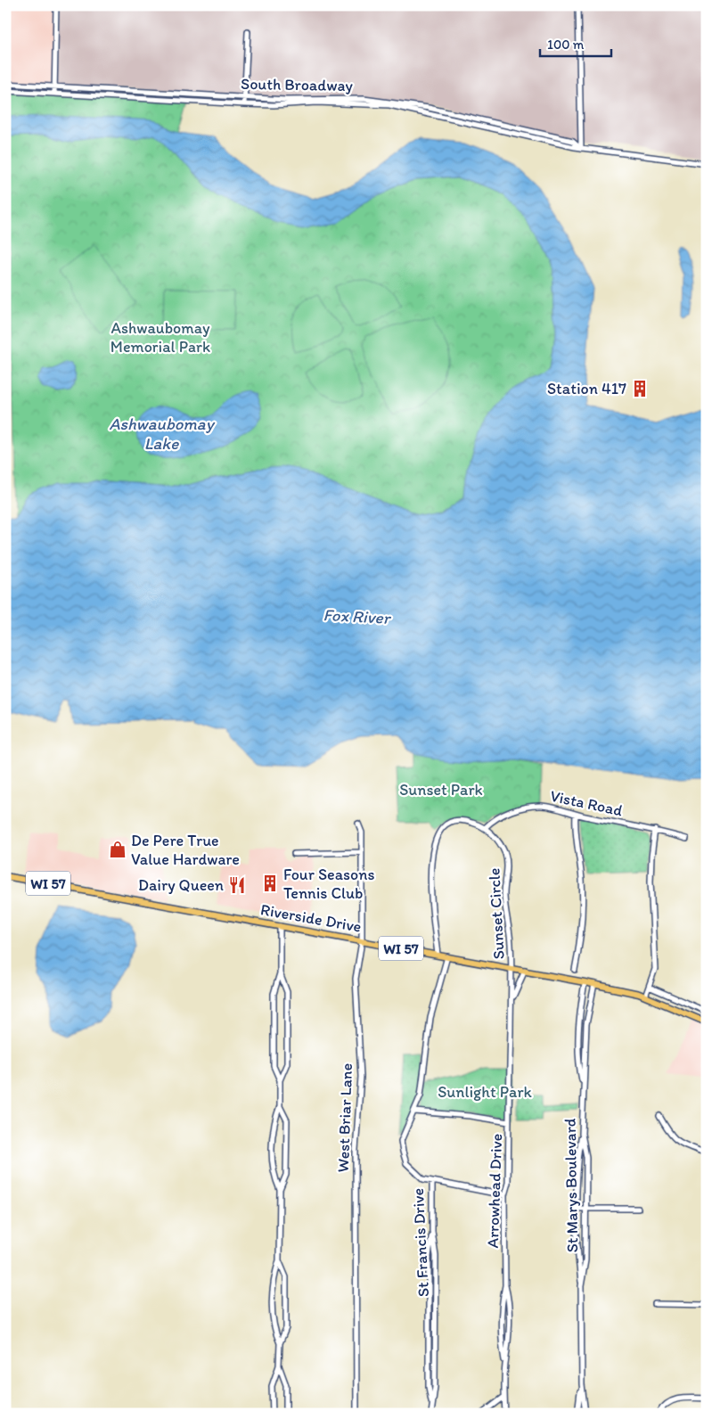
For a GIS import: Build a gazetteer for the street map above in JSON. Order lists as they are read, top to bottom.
{
  "streets": {
    "main road": ["WI 57", "Riverside Drive"],
    "street": [
      "South Broadway",
      "Vista Road",
      "Sunset Circle",
      "West Briar Lane",
      "St Marys Boulevard",
      "Arrowhead Drive",
      "St Francis Drive"
    ]
  },
  "crossings": [
    ["Vista Road", "Sunset Circle"],
    ["Sunset Circle", "Riverside Drive"],
    ["Sunset Circle", "Arrowhead Drive"],
    ["Riverside Drive", "West Briar Lane"],
    ["Riverside Drive", "St Marys Boulevard"],
    ["Riverside Drive", "Arrowhead Drive"],
    ["Riverside Drive", "St Francis Drive"]
  ],
  "water": ["Ashwaubomay Lake", "Fox River"],
  "parks": ["Ashwaubomay Memorial Park", "Sunset Park", "Sunlight Park"],
  "places": {
    "building": ["Station 417", "Four Seasons Tennis Club"],
    "shop": ["De Pere True Value Hardware"],
    "restaurant": ["Dairy Queen"]
  },
  "scale_bar": "100 m"
}
